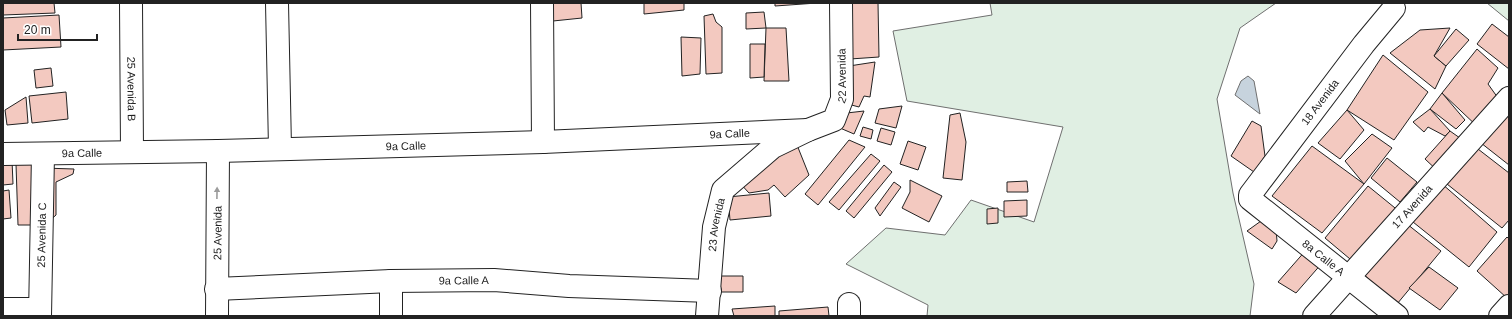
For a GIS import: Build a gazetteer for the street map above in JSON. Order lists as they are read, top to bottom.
{
  "streets": {
    "street": [
      "22 Avenida",
      "25 Avenida B",
      "18 Avenida",
      "9a Calle",
      "17 Avenida",
      "23 Avenida",
      "25 Avenida",
      "25 Avenida C",
      "8a Calle A",
      "9a Calle A"
    ]
  },
  "crossings": [
    ["22 Avenida", "9a Calle"],
    ["22 Avenida", "23 Avenida"],
    ["25 Avenida B", "9a Calle"],
    ["18 Avenida", "8a Calle A"],
    ["9a Calle", "23 Avenida"],
    ["9a Calle", "25 Avenida"],
    ["9a Calle", "25 Avenida C"],
    ["17 Avenida", "8a Calle A"],
    ["23 Avenida", "9a Calle A"],
    ["25 Avenida", "9a Calle A"]
  ],
  "one_way": ["25 Avenida"],
  "scale_bar": "20 m"
}
